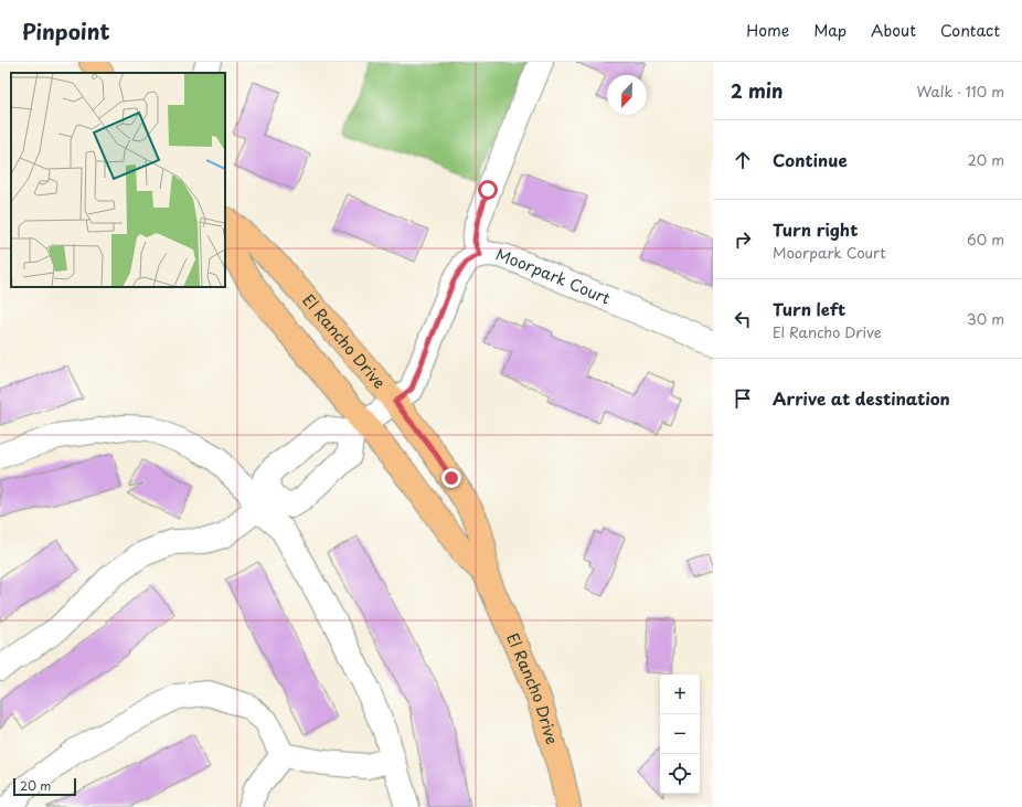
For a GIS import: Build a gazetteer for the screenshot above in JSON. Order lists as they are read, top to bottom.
{
  "streets": {
    "main road": ["El Rancho Drive"],
    "street": ["Moorpark Court"]
  },
  "crossings": [
    ["Moorpark Court", "El Rancho Drive"]
  ],
  "scale_bar": "20 m",
  "north": "bottom left",
  "page": {
    "header": "Pinpoint",
    "nav": [
      "Home",
      "Map",
      "About",
      "Contact"
    ],
    "heading": ["2 min", "Walk · 110 m"],
    "list": [
      ["Continue", "20 m"],
      ["Turn right", "Moorpark Court", "60 m"],
      ["Turn left", "El Rancho Drive", "30 m"],
      "Arrive at destination"
    ],
    "map_buttons": ["+", "−"],
    "scale": "20 m"
  }
}
